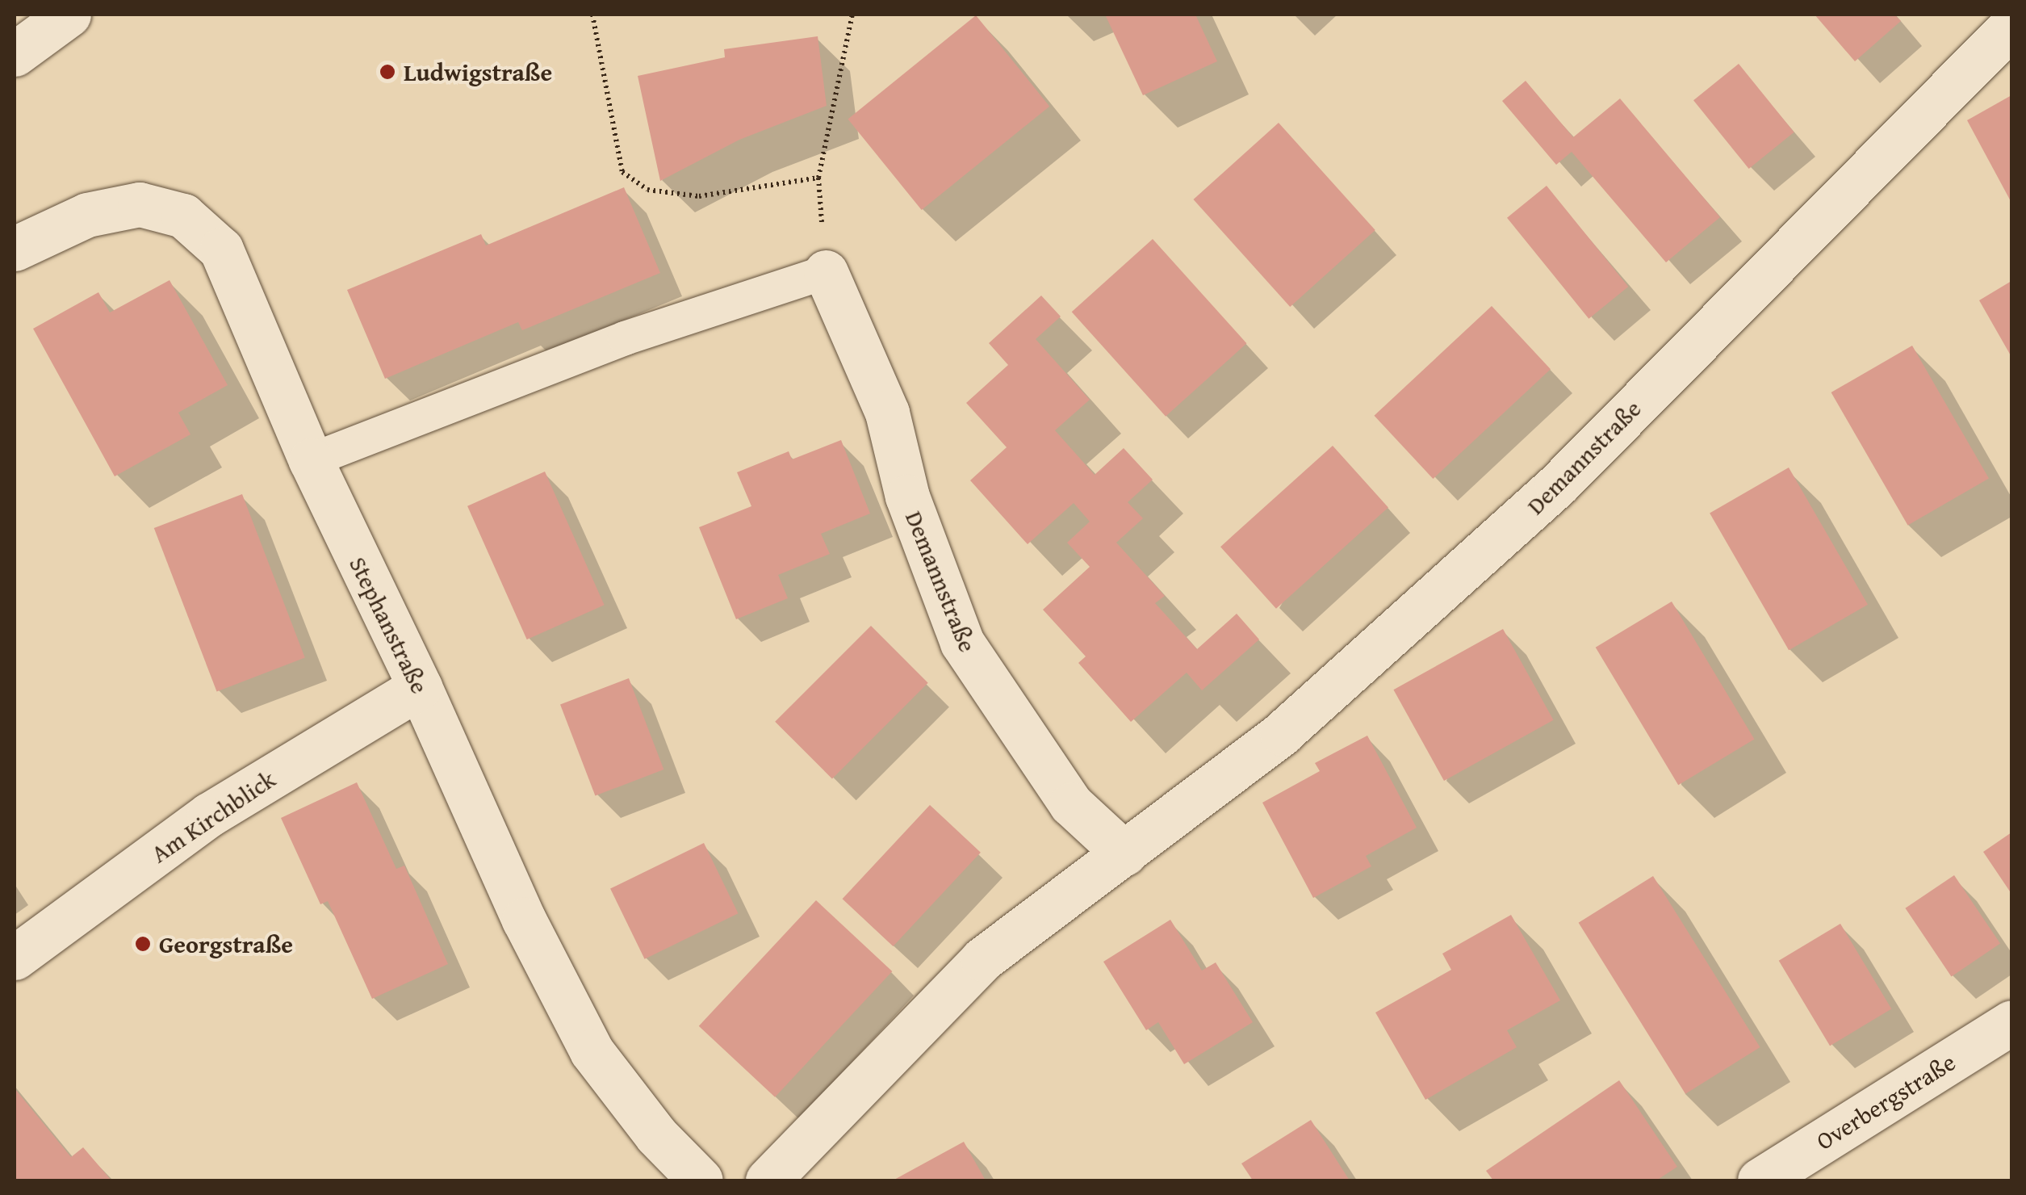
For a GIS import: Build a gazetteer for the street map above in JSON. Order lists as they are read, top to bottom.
{
  "streets": {
    "street": [
      "Demannstraße",
      "Stephanstraße",
      "Am Kirchblick",
      "Overbergstraße"
    ]
  },
  "crossings": [
    ["Stephanstraße", "Am Kirchblick"]
  ],
  "places": ["Ludwigstraße", "Georgstraße"]
}
